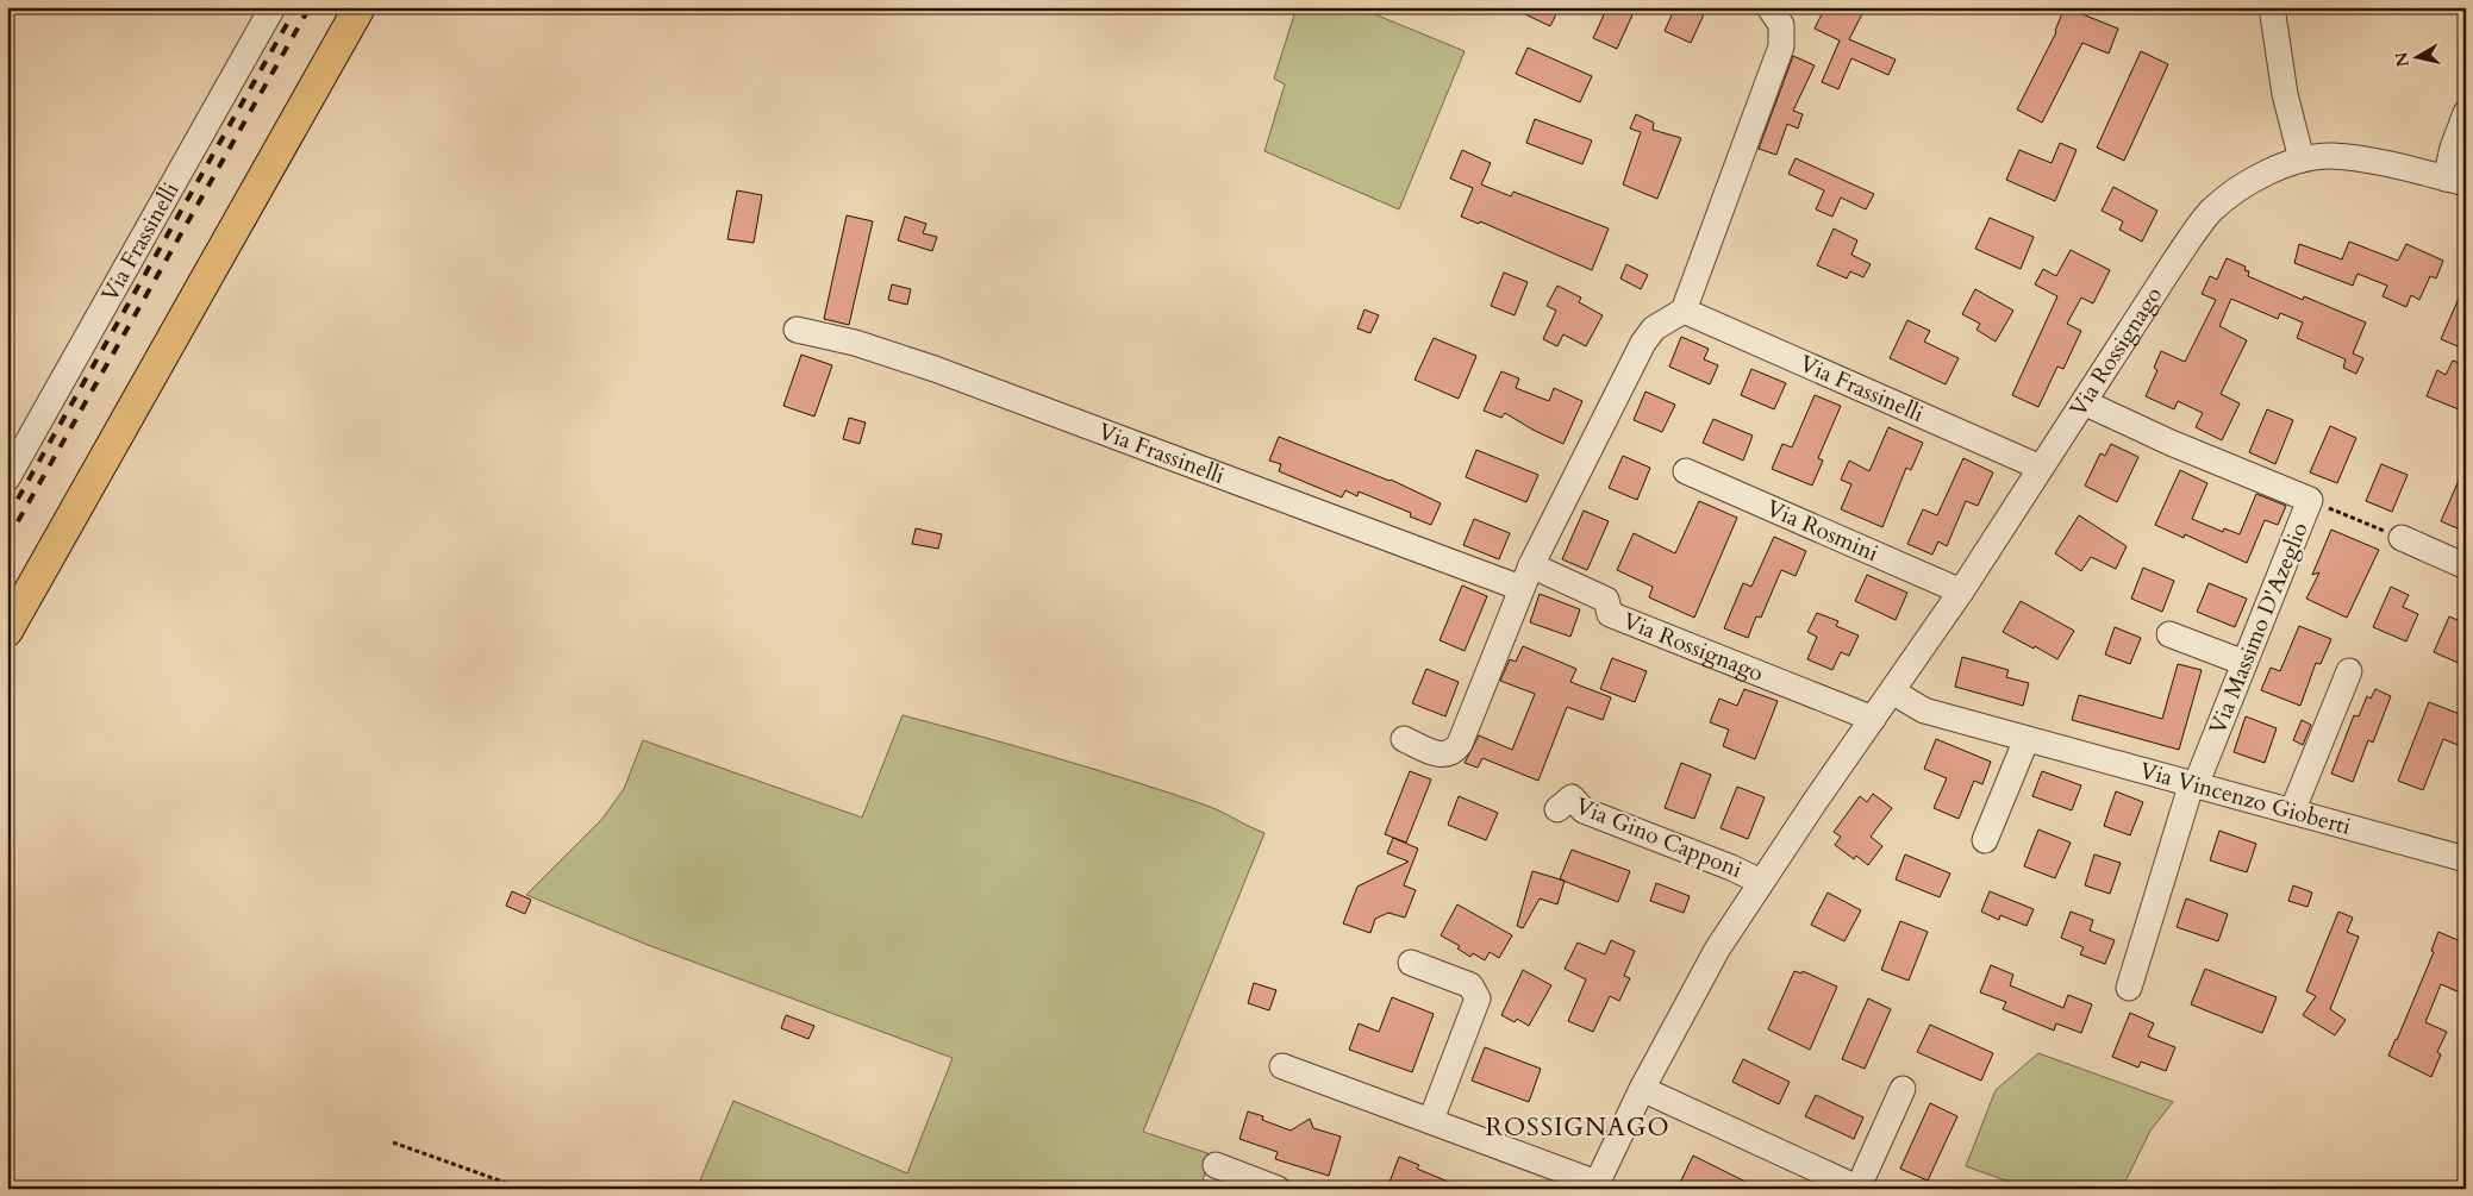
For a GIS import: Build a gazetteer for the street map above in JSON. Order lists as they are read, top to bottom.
{
  "streets": {
    "street": [
      "Via Frassinelli",
      "Via Rossignago",
      "Via Rosmini",
      "Via Massimo D'Azeglio",
      "Via Vincenzo Gioberti",
      "Via Gino Capponi"
    ]
  },
  "crossings": [
    ["Via Frassinelli", "Via Rossignago"],
    ["Via Rossignago", "Via Rosmini"],
    ["Via Rossignago", "Via Massimo D'Azeglio"],
    ["Via Rossignago", "Via Vincenzo Gioberti"],
    ["Via Rossignago", "Via Gino Capponi"],
    ["Via Massimo D'Azeglio", "Via Vincenzo Gioberti"]
  ],
  "districts": ["ROSSIGNAGO"],
  "north": "left"
}
